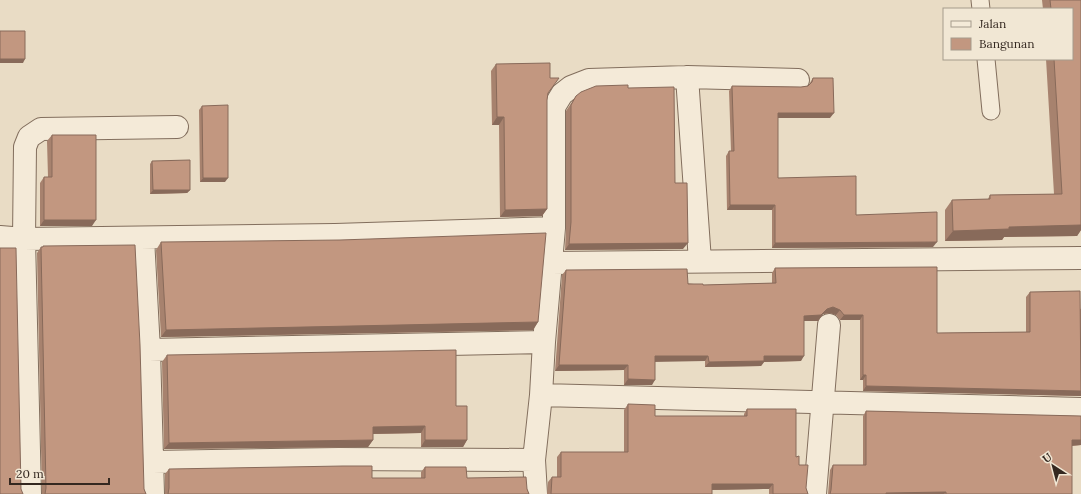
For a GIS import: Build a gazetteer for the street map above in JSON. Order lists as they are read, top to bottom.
{
  "legend": ["Jalan", "Bangunan"],
  "scale_bar": "20 m",
  "north": "top left"
}
